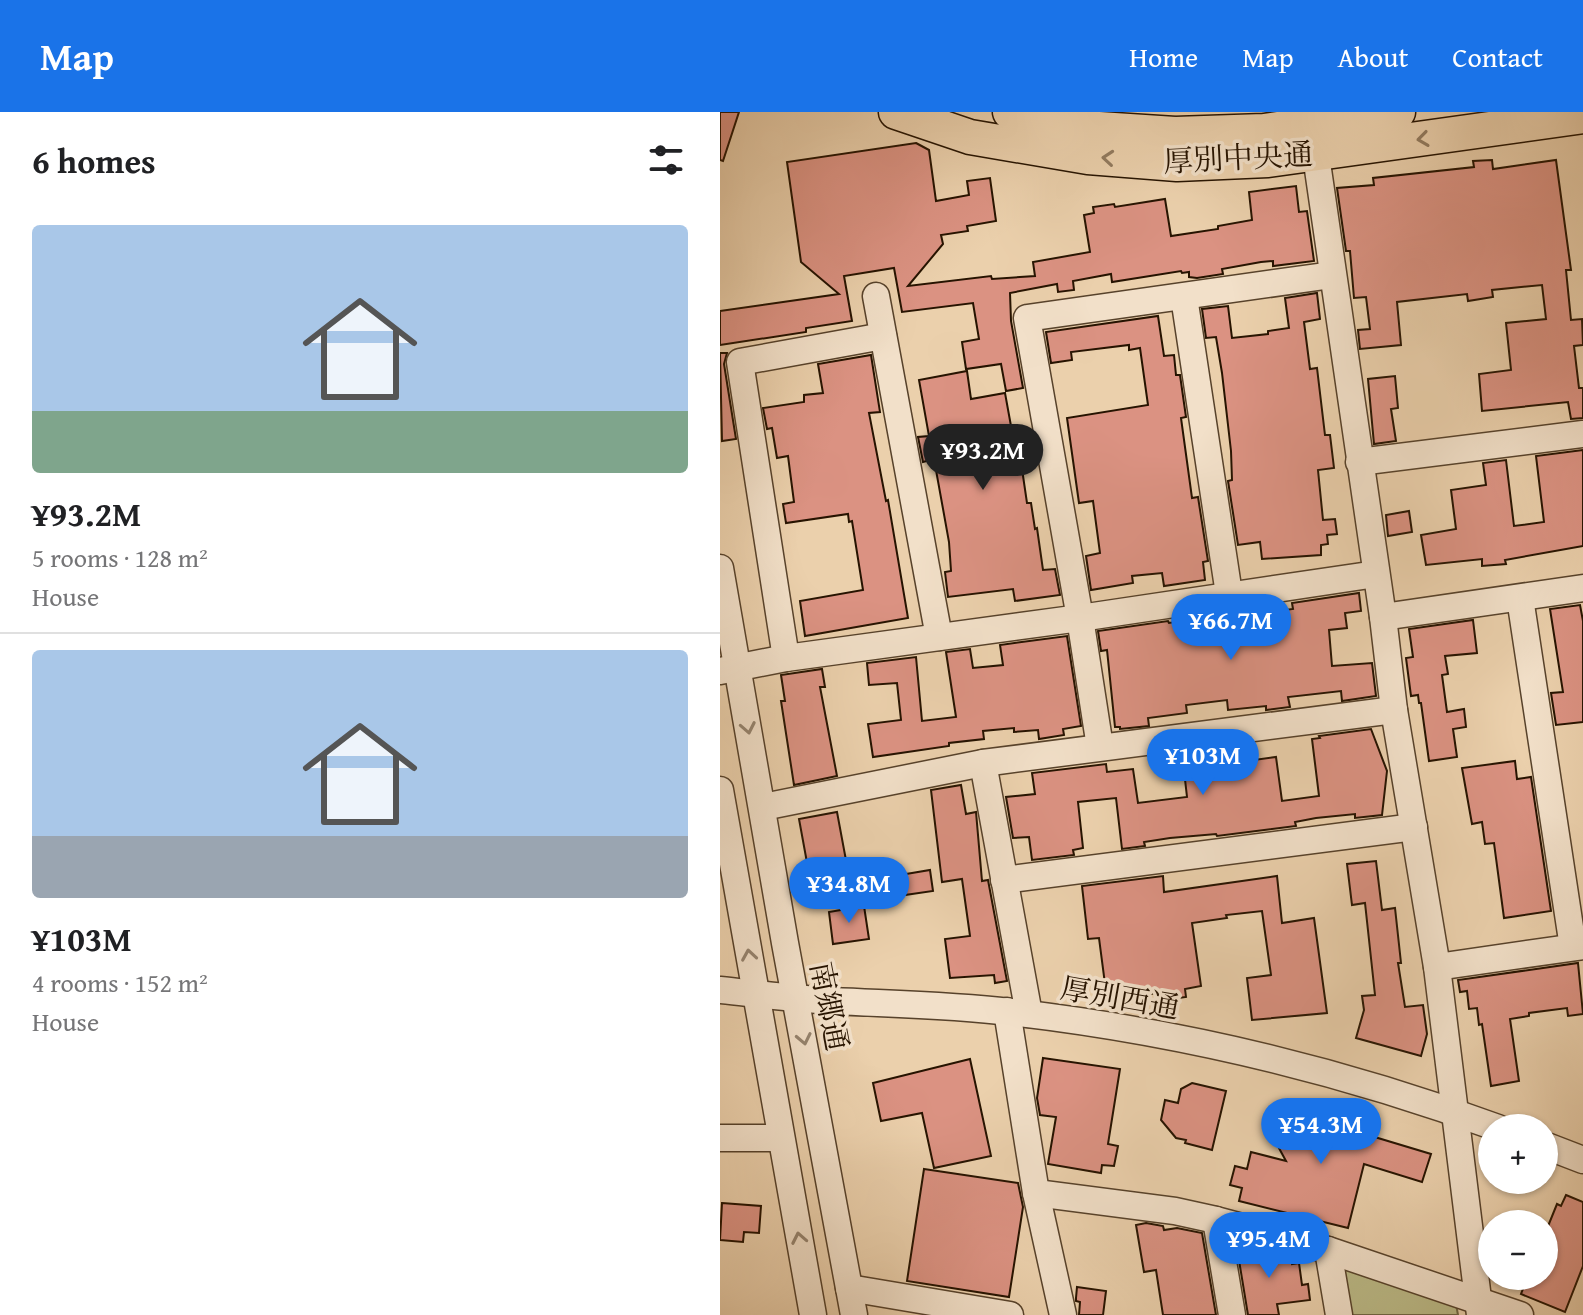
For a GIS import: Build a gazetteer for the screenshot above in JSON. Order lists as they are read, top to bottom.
{
  "streets": {
    "main road": ["厚別中央通"],
    "street": ["厚別西通", "南郷通"]
  },
  "crossings": [
    ["厚別西通", "南郷通"]
  ],
  "page": {
    "header": "Map",
    "nav": [
      "Home",
      "Map",
      "About",
      "Contact"
    ],
    "heading": "6 homes",
    "list": [
      {
        "name": "¥93.2M",
        "note": "5 rooms · 128 m² · House"
      },
      {
        "name": "¥103M",
        "note": "4 rooms · 152 m² · House"
      }
    ],
    "price": [
      "¥93.2M",
      "¥66.7M",
      "¥103M",
      "¥34.8M",
      "¥54.3M",
      "¥95.4M"
    ],
    "map_buttons": ["+", "−"]
  }
}
